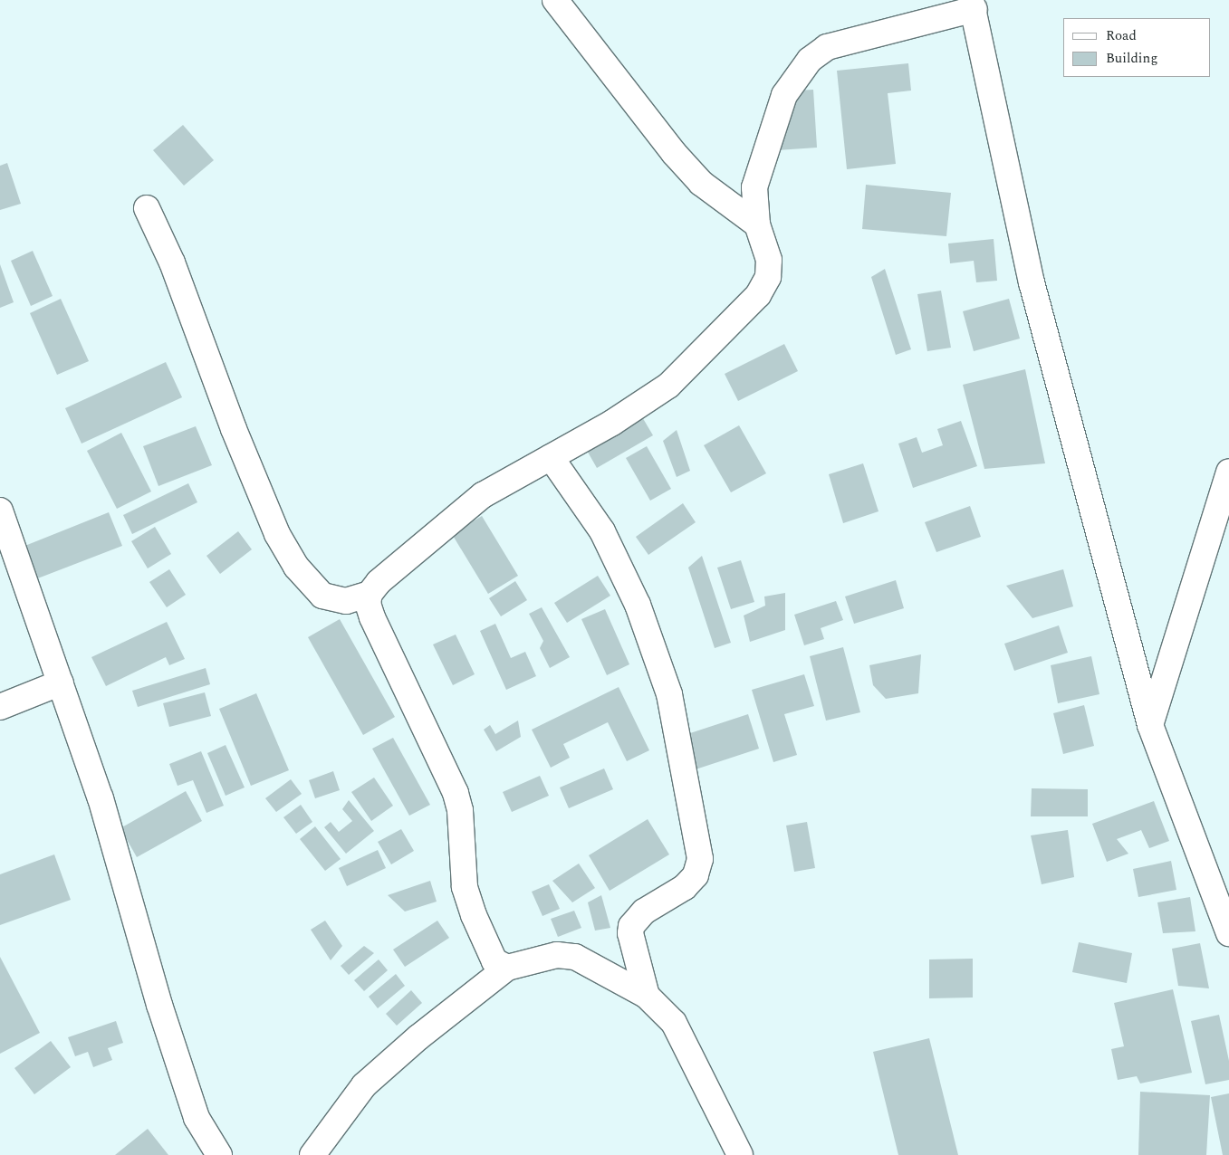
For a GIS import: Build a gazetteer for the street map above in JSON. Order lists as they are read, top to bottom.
{
  "legend": ["Road", "Building"]
}
